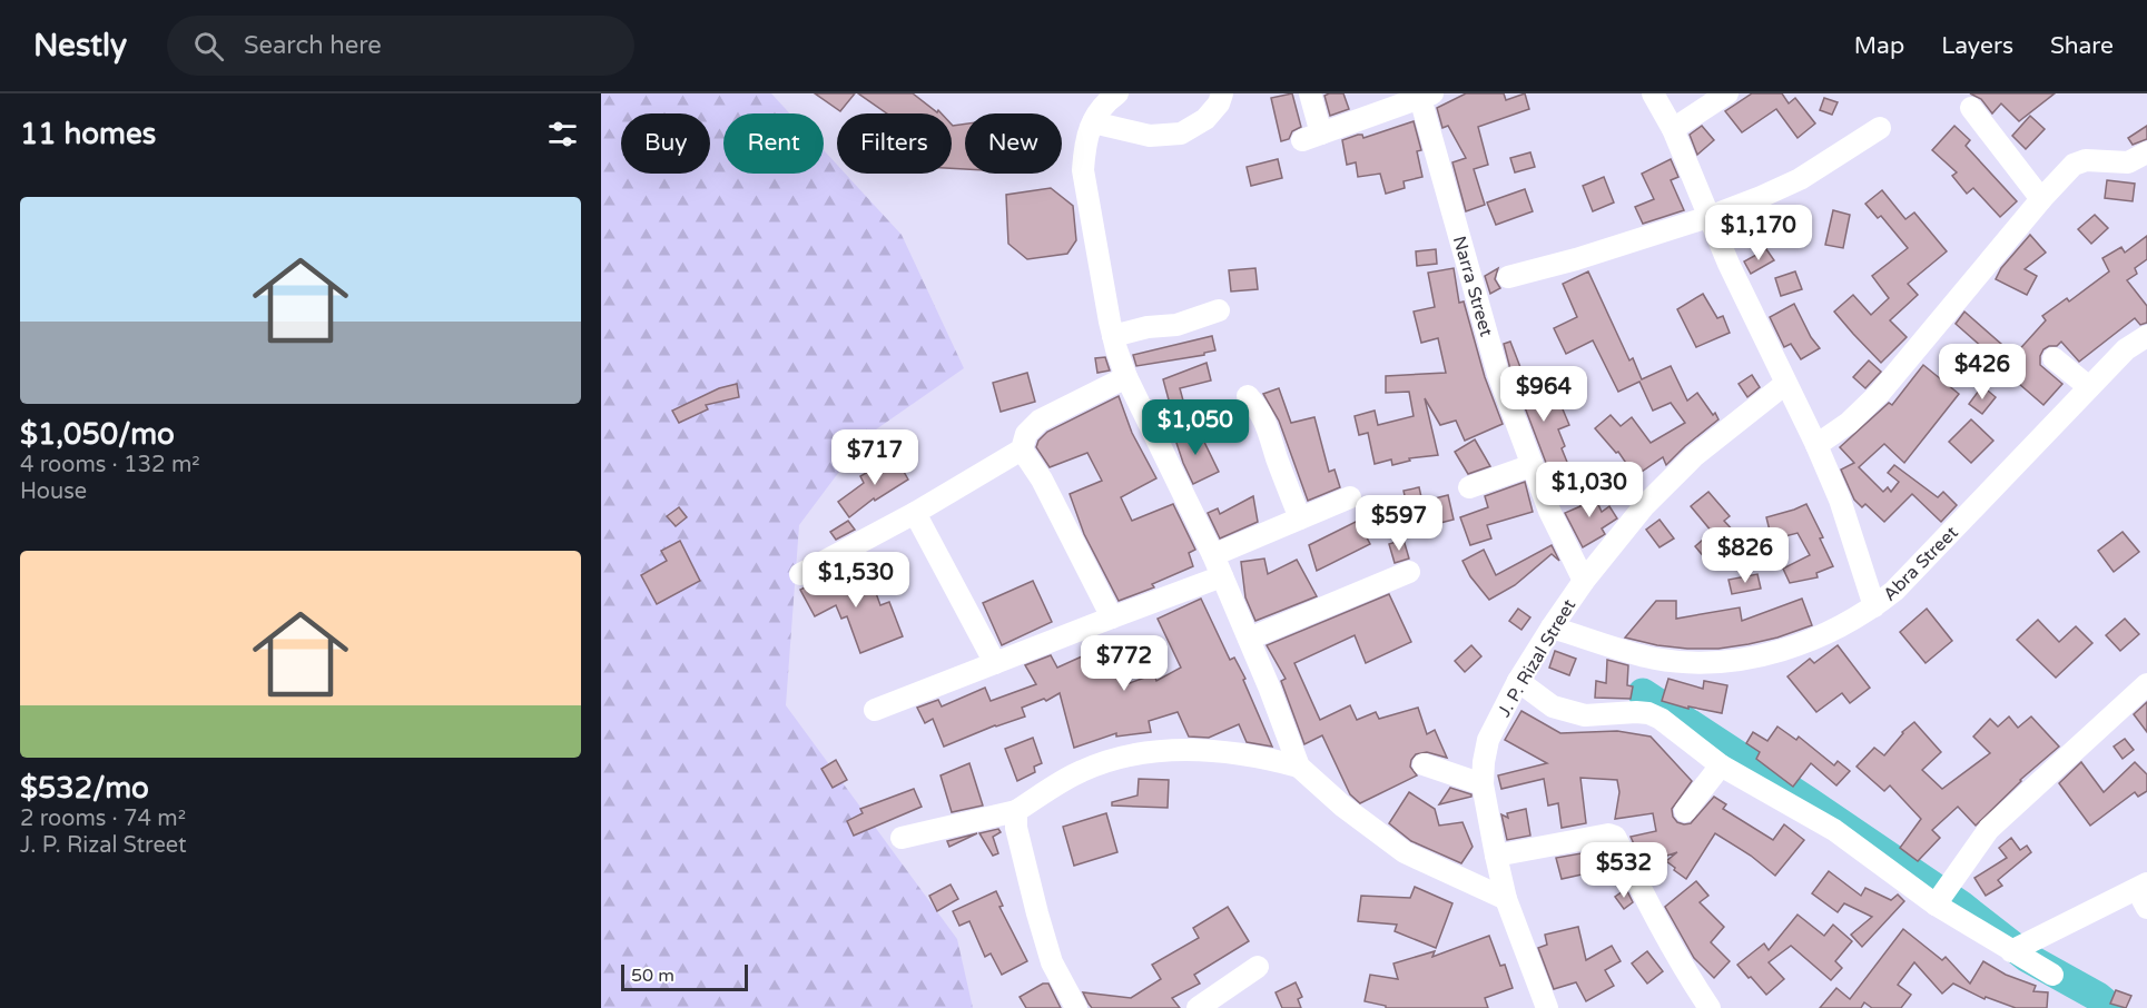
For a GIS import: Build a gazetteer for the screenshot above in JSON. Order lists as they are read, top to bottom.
{
  "streets": {
    "street": ["Narra Street", "Abra Street", "J. P. Rizal Street"]
  },
  "crossings": [
    ["Narra Street", "J. P. Rizal Street"],
    ["Abra Street", "J. P. Rizal Street"]
  ],
  "scale_bar": "50 m",
  "page": {
    "header": "Nestly",
    "search": "Search here",
    "nav": ["Map", "Layers", "Share"],
    "heading": "11 homes",
    "chip": [
      "Buy",
      "Rent",
      "Filters",
      "New"
    ],
    "list": [
      {
        "name": "$1,050/mo",
        "note": "4 rooms · 132 m² · House"
      },
      {
        "name": "$532/mo",
        "note": "2 rooms · 74 m² · J. P. Rizal Street"
      }
    ],
    "price": [
      "$1,170",
      "$426",
      "$964",
      "$1,050",
      "$717",
      "$1,030",
      "$597",
      "$826",
      "$1,530",
      "$772",
      "$532"
    ],
    "scale": "50 m"
  }
}
